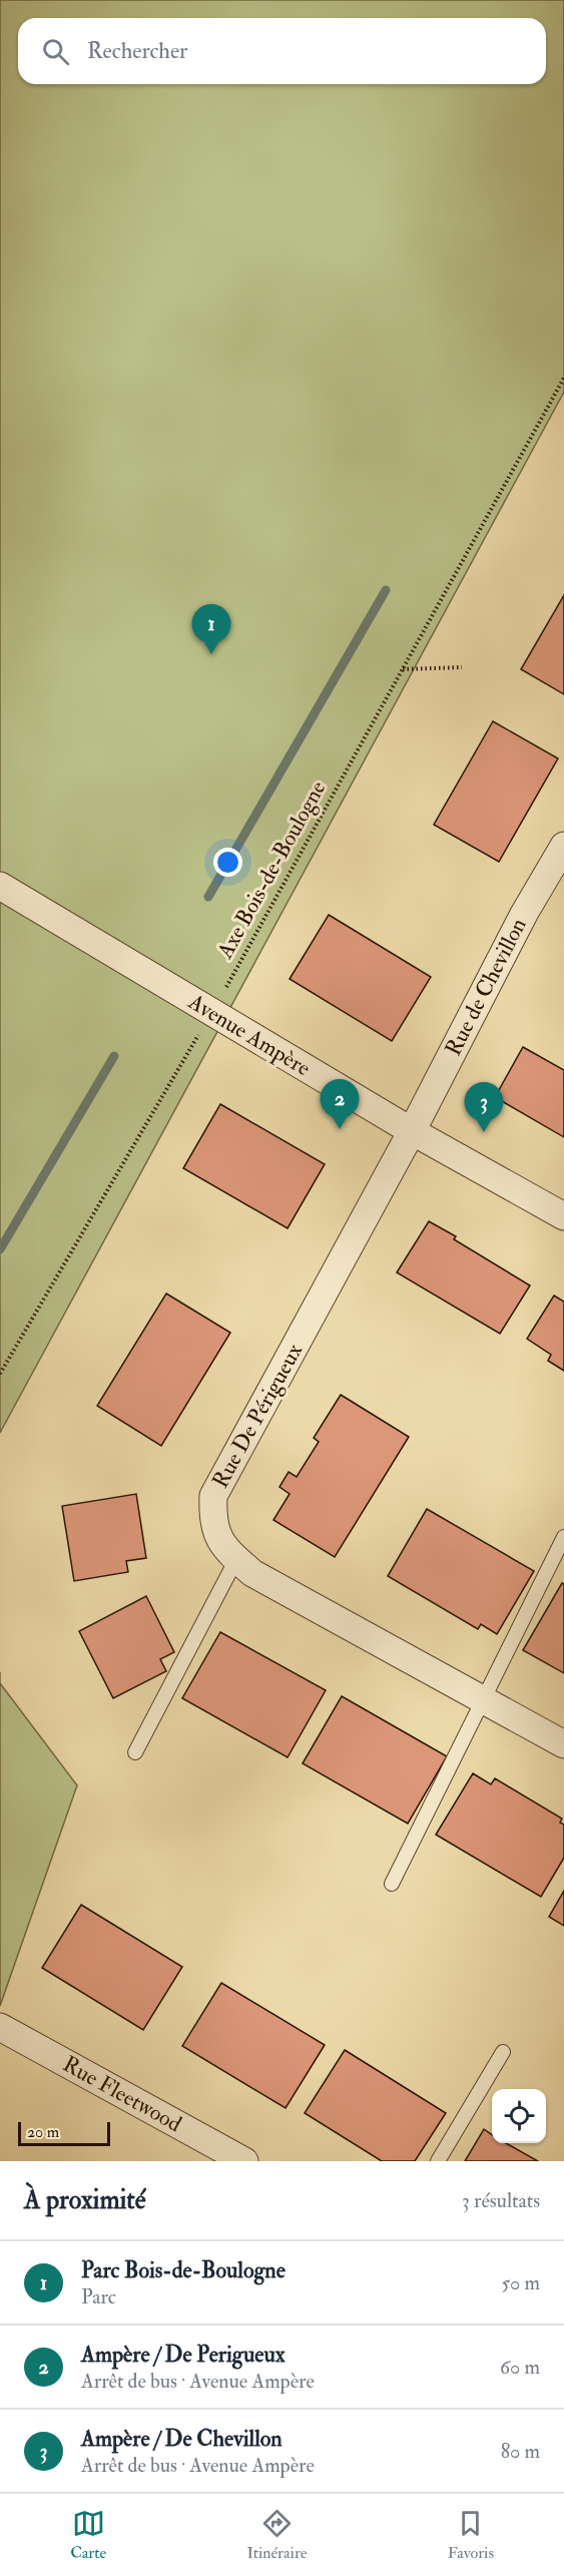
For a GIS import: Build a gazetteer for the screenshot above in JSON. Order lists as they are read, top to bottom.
{
  "streets": {
    "street": [
      "Rue de Chevillon",
      "Avenue Ampère",
      "Rue De Périgueux",
      "Rue Fleetwood"
    ],
    "path": ["Axe Bois-de-Boulogne"]
  },
  "crossings": [
    ["Axe Bois-de-Boulogne", "Avenue Ampère"],
    ["Rue de Chevillon", "Avenue Ampère"],
    ["Rue de Chevillon", "Rue De Périgueux"],
    ["Avenue Ampère", "Rue De Périgueux"]
  ],
  "scale_bar": "20 m",
  "page": {
    "search": "Rechercher",
    "pins": ["1", "2", "3"],
    "scale": "20 m",
    "heading": ["À proximité", "3 résultats"],
    "list": [
      {
        "mark": "1",
        "name": "Parc Bois-de-Boulogne",
        "note": "Parc",
        "value": "50 m"
      },
      {
        "mark": "2",
        "name": "Ampère / De Perigueux",
        "note": "Arrêt de bus · Avenue Ampère",
        "value": "60 m"
      },
      {
        "mark": "3",
        "name": "Ampère / De Chevillon",
        "note": "Arrêt de bus · Avenue Ampère",
        "value": "80 m"
      }
    ],
    "nav": ["Carte", "Itinéraire", "Favoris"]
  }
}
